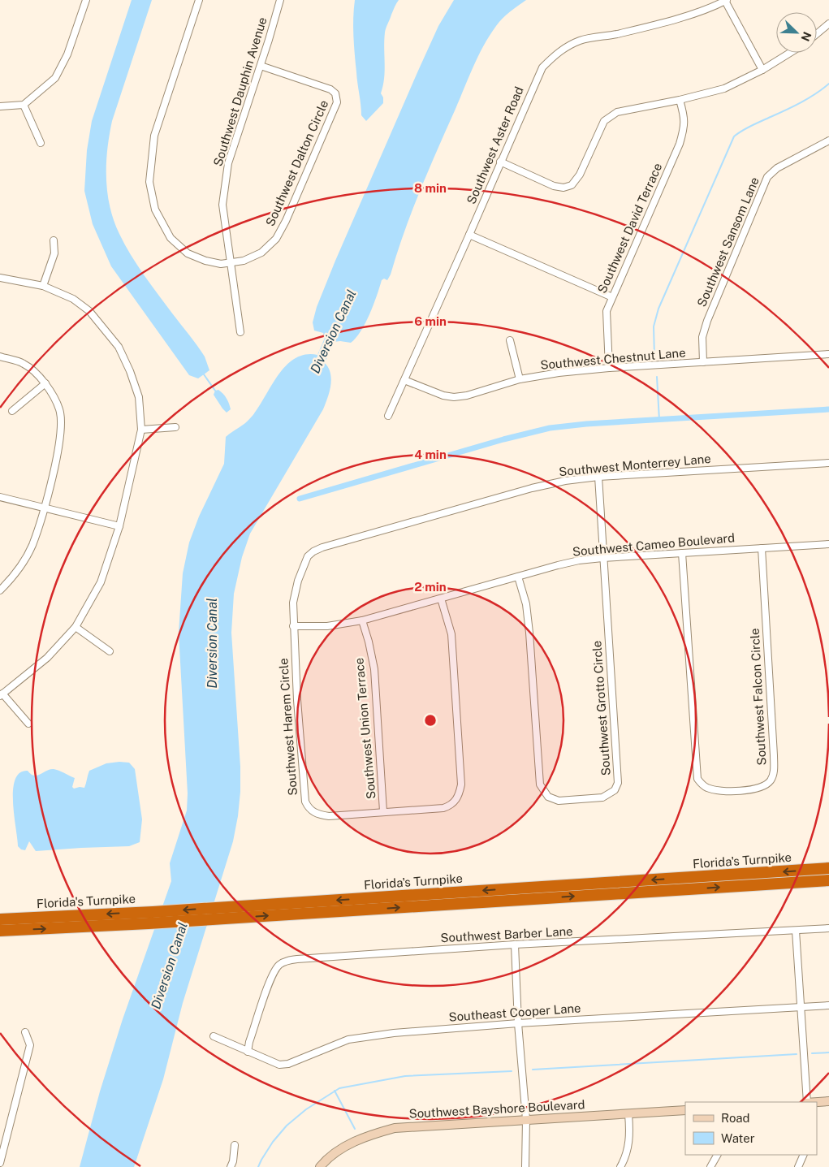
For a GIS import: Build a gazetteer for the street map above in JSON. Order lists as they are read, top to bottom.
{
  "streets": {
    "highway": ["Florida's Turnpike"],
    "street": [
      "Southwest Dauphin Avenue",
      "Southwest Aster Road",
      "Southwest Dalton Circle",
      "Southwest David Terrace",
      "Southwest Sansom Lane",
      "Southwest Chestnut Lane",
      "Southwest Monterrey Lane",
      "Southwest Cameo Boulevard",
      "Southwest Falcon Circle",
      "Southwest Grotto Circle",
      "Southwest Harem Circle",
      "Southwest Union Terrace",
      "Southwest Barber Lane",
      "Southeast Cooper Lane",
      "Southwest Bayshore Boulevard"
    ]
  },
  "crossings": [
    ["Southwest Dauphin Avenue", "Southwest Dalton Circle"],
    ["Southwest Aster Road", "Southwest Chestnut Lane"],
    ["Southwest David Terrace", "Southwest Chestnut Lane"],
    ["Southwest Sansom Lane", "Southwest Chestnut Lane"],
    ["Southwest Monterrey Lane", "Southwest Grotto Circle"],
    ["Southwest Monterrey Lane", "Southwest Harem Circle"],
    ["Southwest Cameo Boulevard", "Southwest Falcon Circle"],
    ["Southwest Cameo Boulevard", "Southwest Grotto Circle"],
    ["Southwest Cameo Boulevard", "Southwest Harem Circle"],
    ["Southwest Cameo Boulevard", "Southwest Union Terrace"],
    ["Southwest Harem Circle", "Southwest Union Terrace"],
    ["Southwest Barber Lane", "Southeast Cooper Lane"]
  ],
  "water": ["Diversion Canal"],
  "legend": ["Road", "Water"],
  "north": "bottom right",
  "rings": [
    "8 min",
    "6 min",
    "4 min",
    "2 min"
  ]
}
